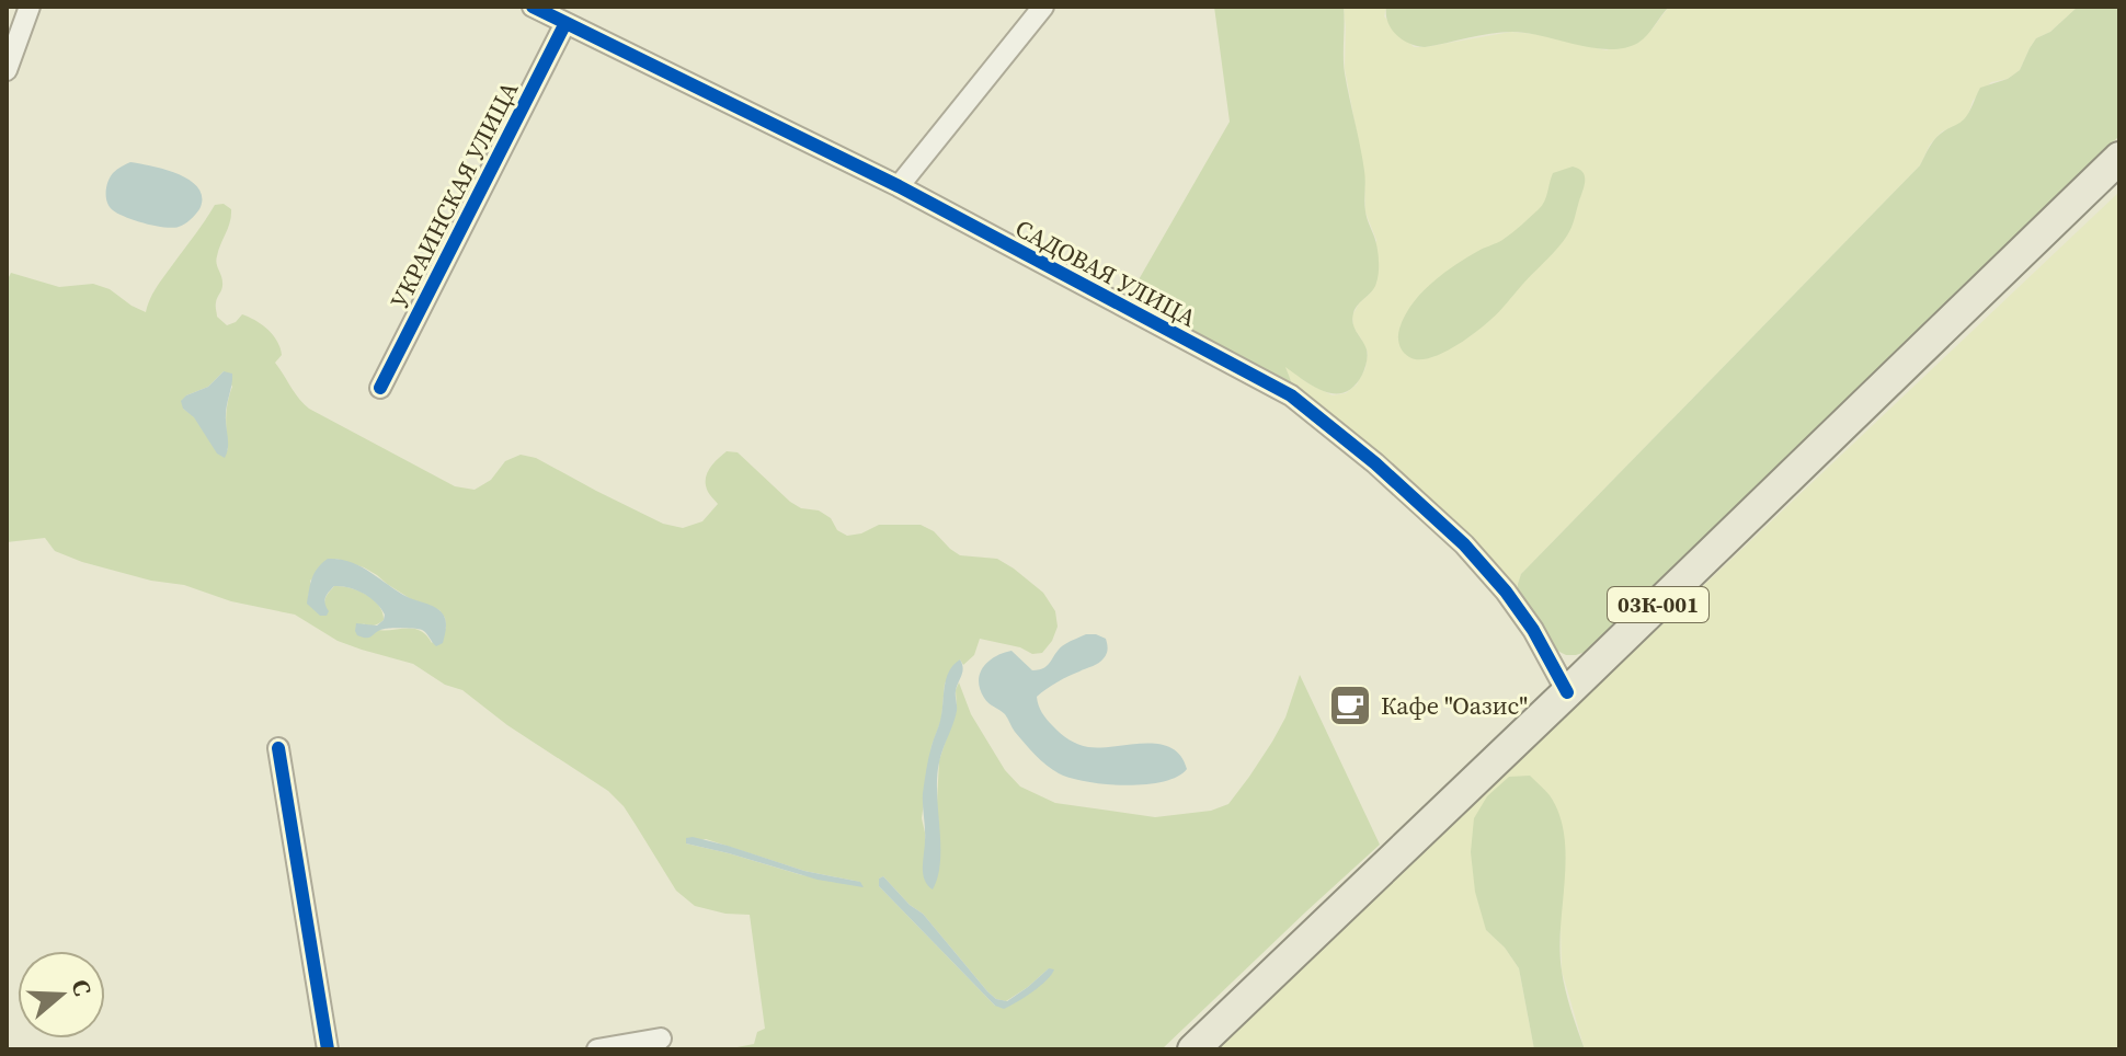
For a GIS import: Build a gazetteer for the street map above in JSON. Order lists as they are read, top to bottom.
{
  "streets": {
    "main road": ["03К-001"],
    "street": ["УКРАИНСКАЯ УЛИЦА", "САДОВАЯ УЛИЦА"]
  },
  "crossings": [
    ["УКРАИНСКАЯ УЛИЦА", "САДОВАЯ УЛИЦА"],
    ["САДОВАЯ УЛИЦА", "03К-001"]
  ],
  "places": {
    "cafe": ["Кафе \"Оазис\""]
  },
  "north": "right"
}
